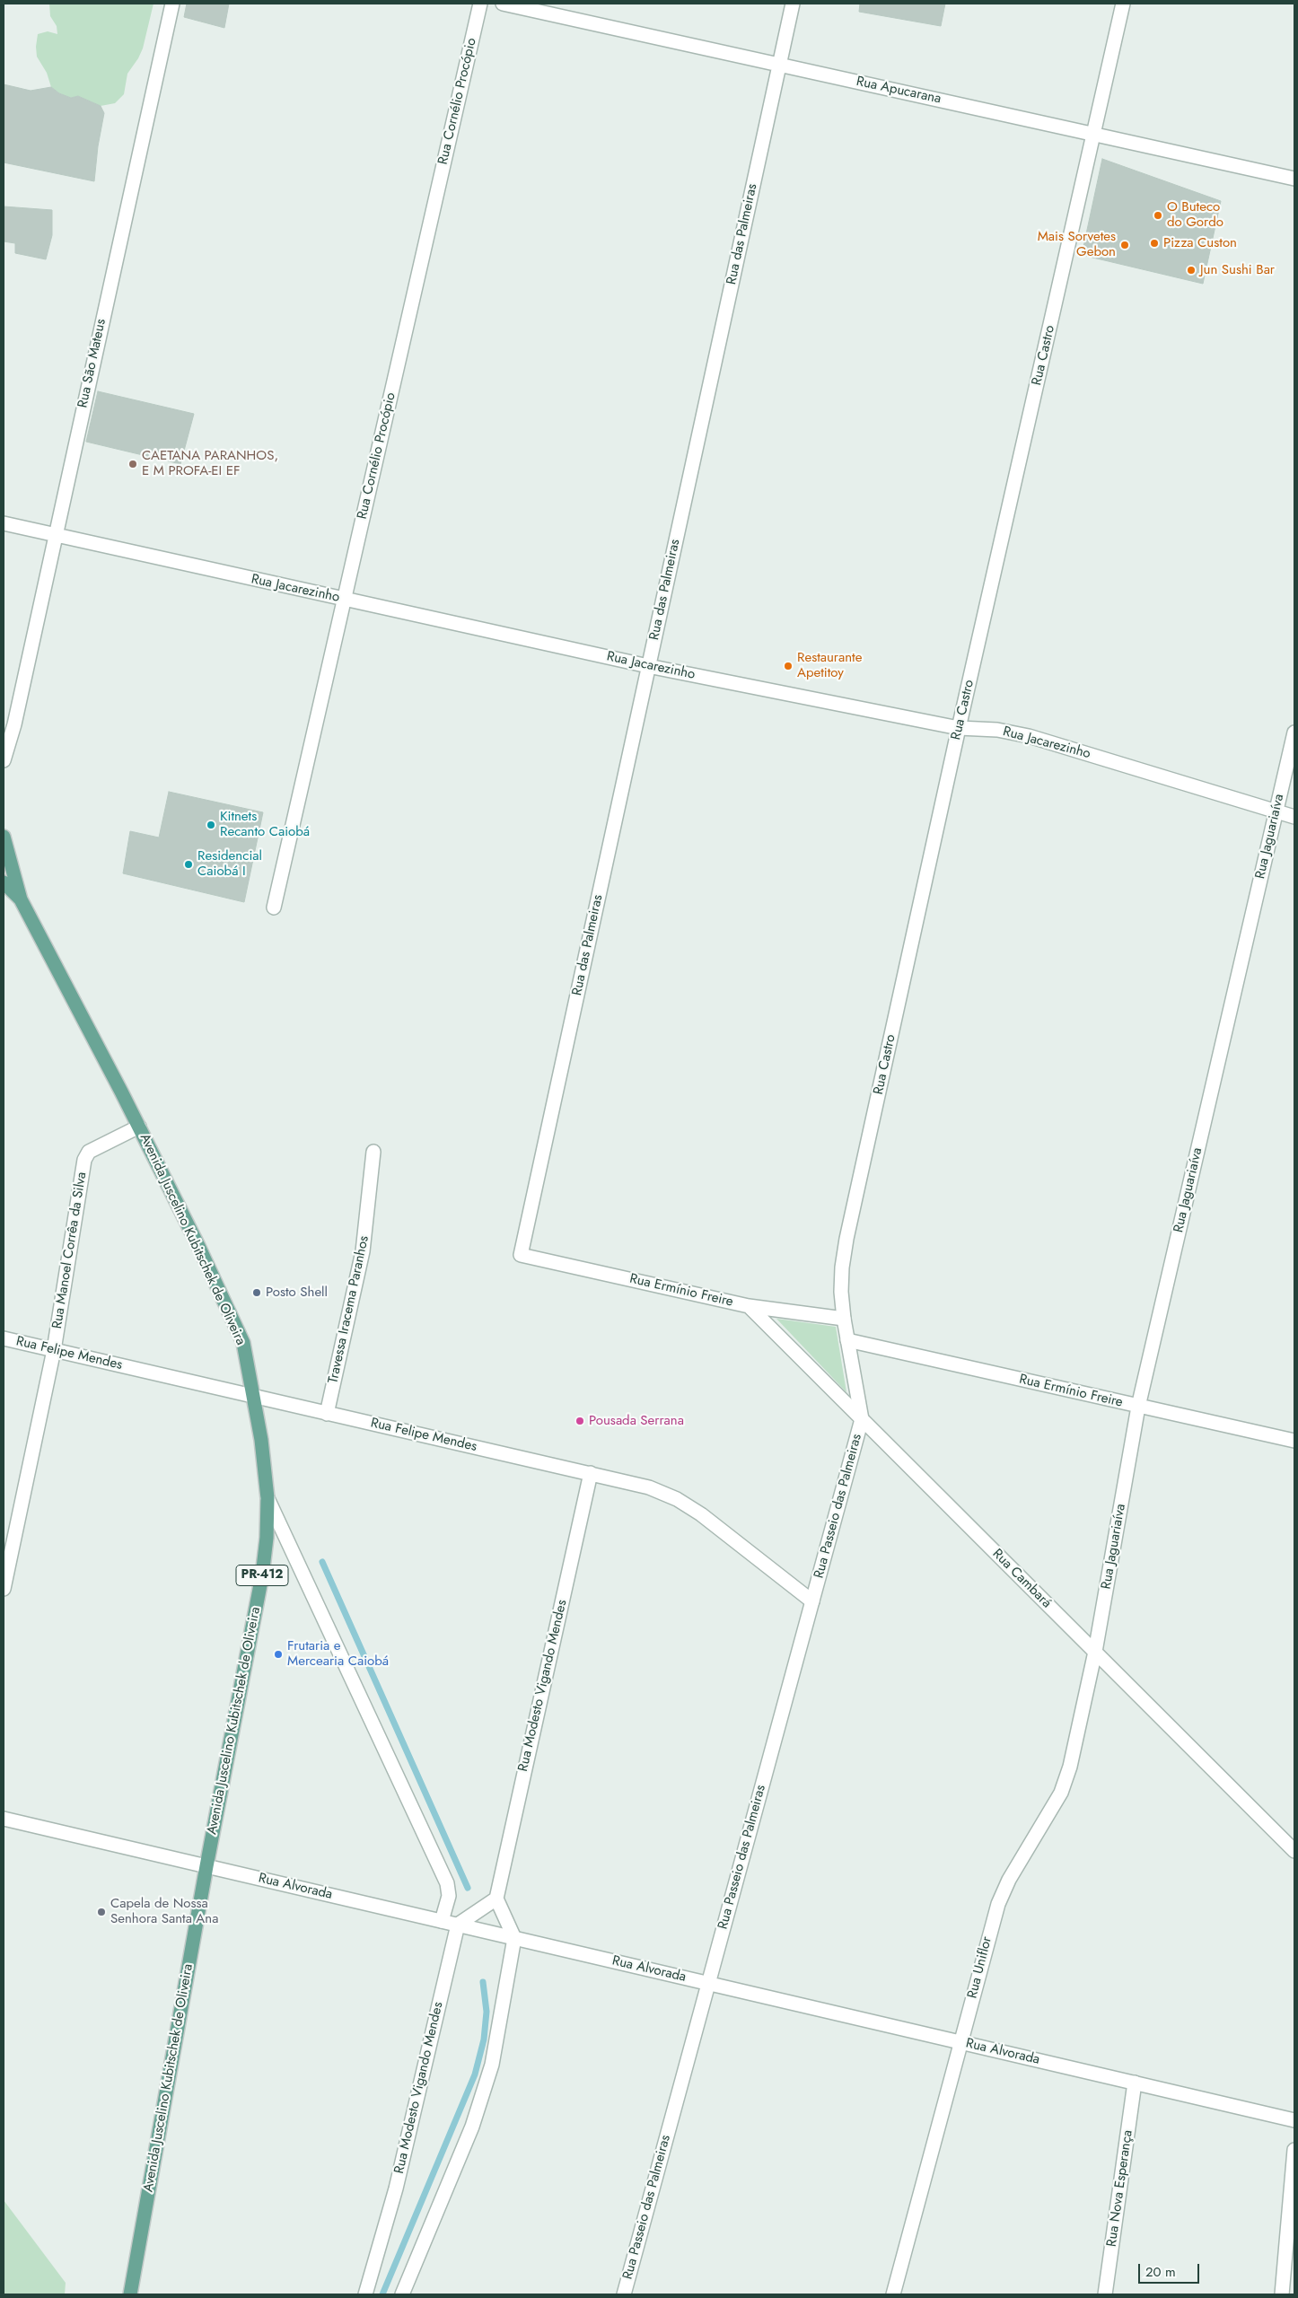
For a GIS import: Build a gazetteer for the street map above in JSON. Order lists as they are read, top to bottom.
{
  "streets": {
    "main road": ["Avenida Juscelino Kubitschek de Oliveira", "PR-412"],
    "street": [
      "Rua Apucarana",
      "Rua Cornélio Procópio",
      "Rua das Palmeiras",
      "Rua Castro",
      "Rua São Mateus",
      "Rua Jacarezinho",
      "Rua Jaguariaíva",
      "Rua Manoel Corrêa da Silva",
      "Rua Ermínio Freire",
      "Travessa Iracema Paranhos",
      "Rua Felipe Mendes",
      "Rua Passeio das Palmeiras",
      "Rua Cambará",
      "Rua Modesto Vigando Mendes",
      "Rua Alvorada",
      "Rua Uniflor",
      "Rua Nova Esperança"
    ]
  },
  "crossings": [
    ["Rua Apucarana", "Rua das Palmeiras"],
    ["Rua Apucarana", "Rua Castro"],
    ["Rua Cornélio Procópio", "Rua Jacarezinho"],
    ["Rua das Palmeiras", "Rua Jacarezinho"],
    ["Rua das Palmeiras", "Rua Ermínio Freire"],
    ["Rua Castro", "Rua Jacarezinho"],
    ["Rua Castro", "Rua Ermínio Freire"],
    ["Rua Castro", "Rua Passeio das Palmeiras"],
    ["Rua Castro", "Rua Cambará"],
    ["Rua São Mateus", "Rua Jacarezinho"],
    ["Rua Jacarezinho", "Rua Jaguariaíva"],
    ["Rua Jaguariaíva", "Rua Ermínio Freire"],
    ["Rua Jaguariaíva", "Rua Cambará"],
    ["Rua Jaguariaíva", "Rua Uniflor"],
    ["Avenida Juscelino Kubitschek de Oliveira", "Rua Manoel Corrêa da Silva"],
    ["Avenida Juscelino Kubitschek de Oliveira", "Rua Felipe Mendes"],
    ["Avenida Juscelino Kubitschek de Oliveira", "Rua Alvorada"],
    ["Rua Manoel Corrêa da Silva", "Rua Felipe Mendes"],
    ["Rua Ermínio Freire", "Rua Cambará"],
    ["Travessa Iracema Paranhos", "Rua Felipe Mendes"],
    ["Rua Felipe Mendes", "Rua Passeio das Palmeiras"],
    ["Rua Felipe Mendes", "Rua Modesto Vigando Mendes"],
    ["Rua Passeio das Palmeiras", "Rua Cambará"],
    ["Rua Passeio das Palmeiras", "Rua Alvorada"],
    ["Rua Cambará", "Rua Uniflor"],
    ["Rua Modesto Vigando Mendes", "Rua Alvorada"],
    ["Rua Alvorada", "Rua Uniflor"],
    ["Rua Alvorada", "Rua Nova Esperança"]
  ],
  "places": [
    "O Buteco do Gordo",
    "Pizza Custon",
    "Mais Sorvetes Gebon",
    "Jun Sushi Bar",
    "CAETANA PARANHOS, E M PROFA-EI EF",
    "Restaurante Apetitoy",
    "Kitnets Recanto Caiobá",
    "Residencial Caiobá I",
    "Posto Shell",
    "Pousada Serrana",
    "Frutaria e Mercearia Caiobá",
    "Capela de Nossa Senhora Santa Ana"
  ],
  "scale_bar": "20 m"
}
